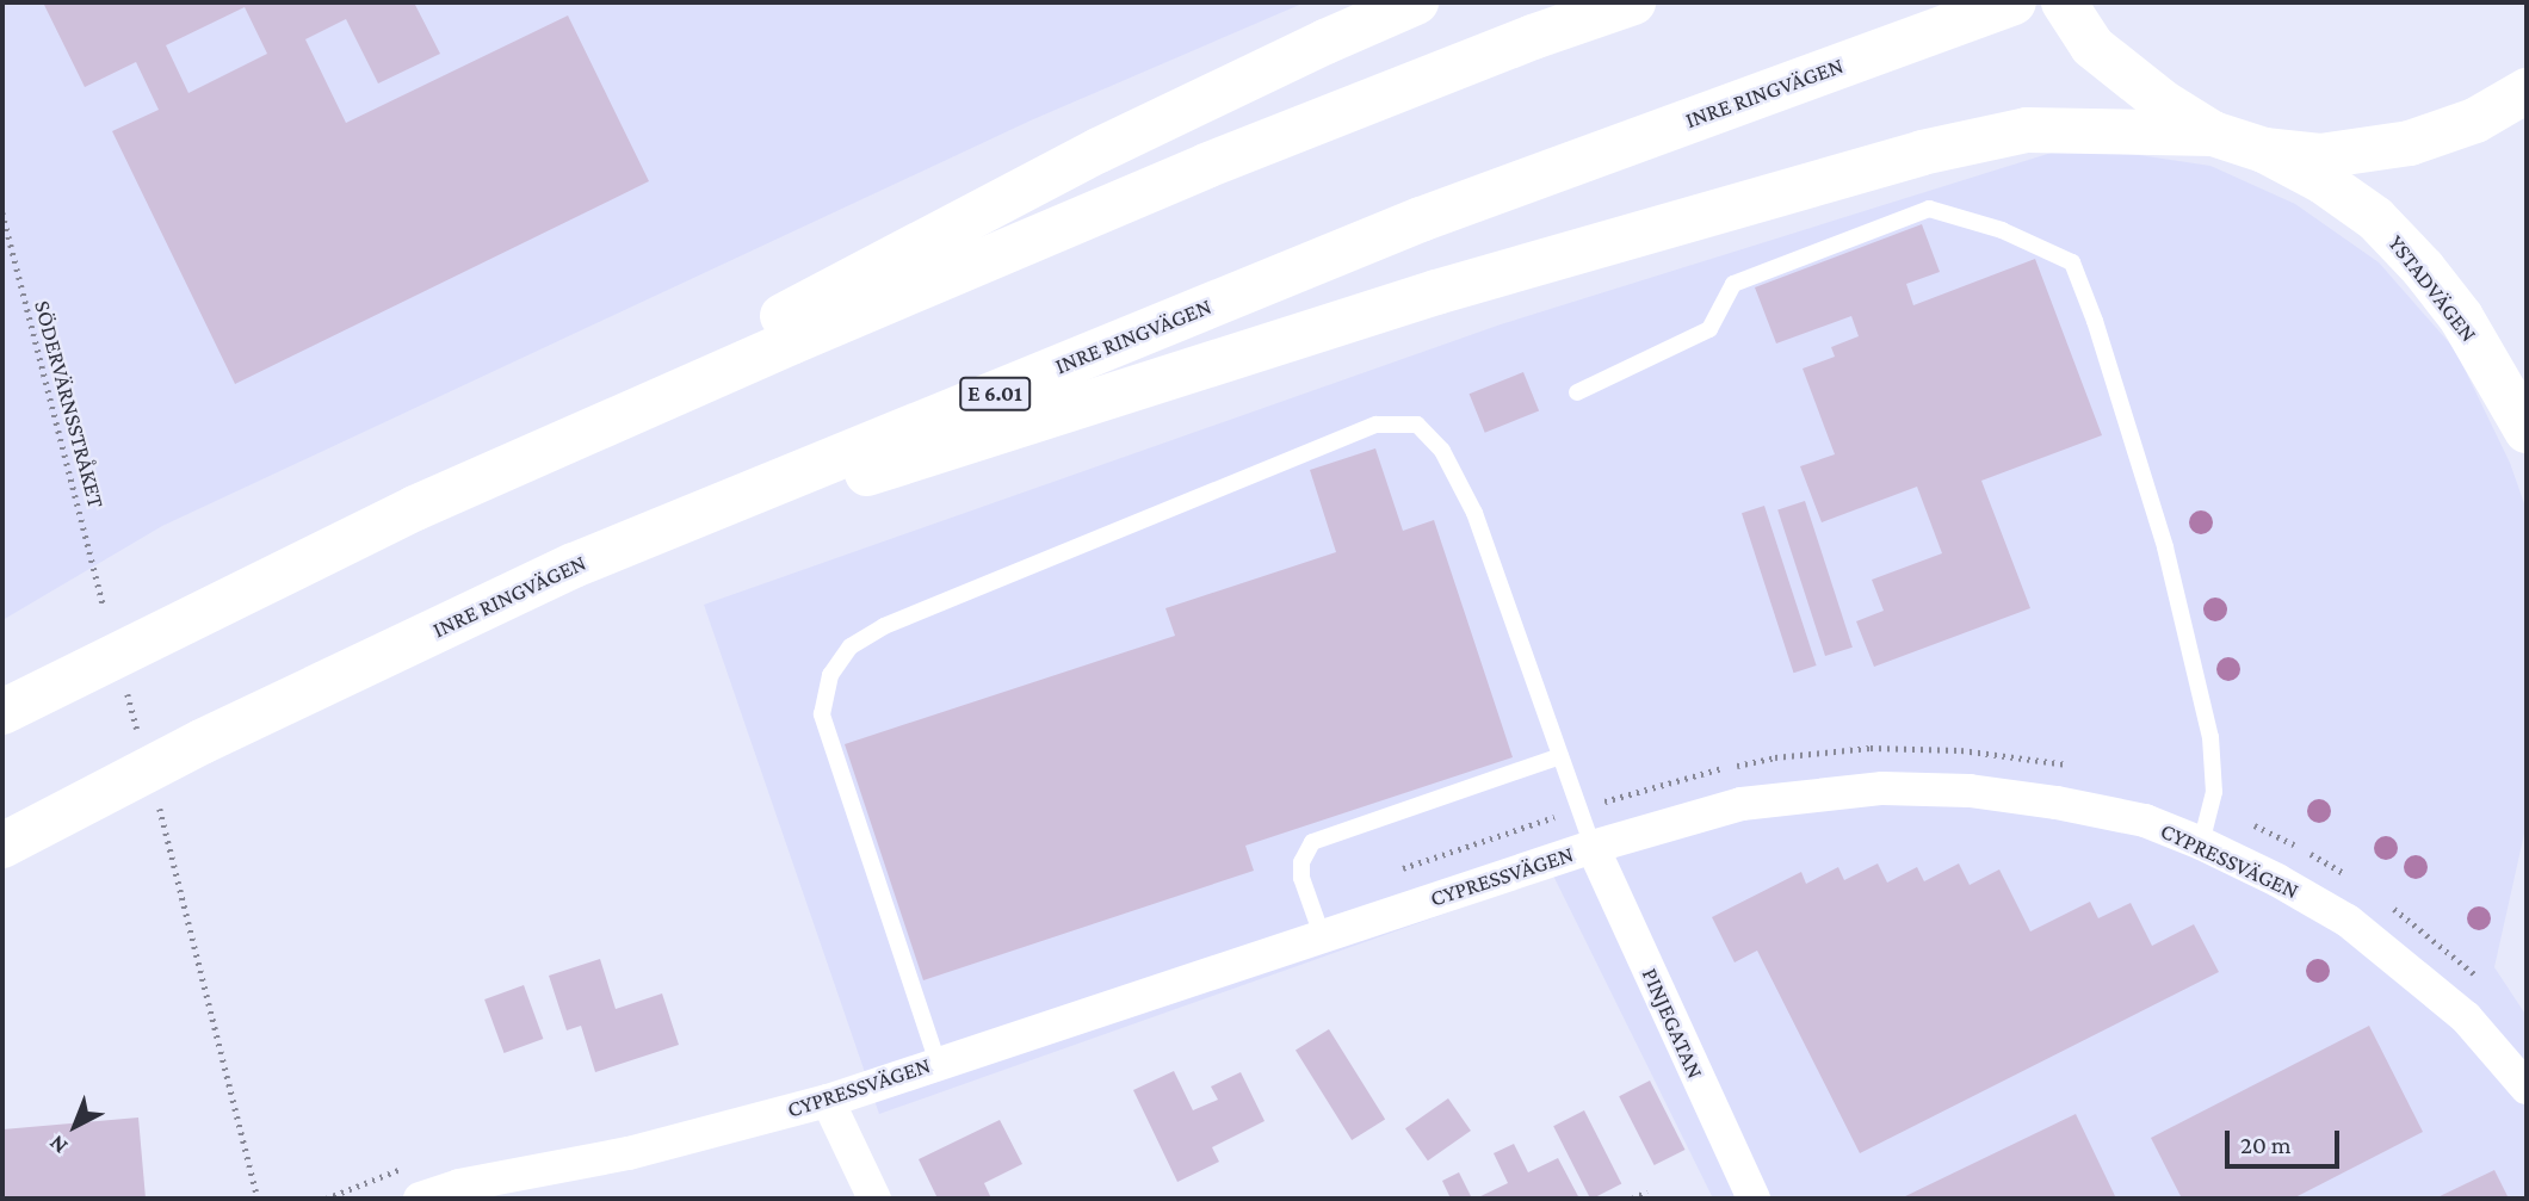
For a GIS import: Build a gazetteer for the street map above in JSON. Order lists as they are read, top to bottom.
{
  "streets": {
    "main road": ["INRE RINGVÄGEN", "YSTADVÄGEN", "E 6.01"],
    "street": ["CYPRESSVÄGEN", "PINJEGATAN"],
    "path": ["SÖDERVÄRNSSTRÅKET"]
  },
  "crossings": [
    ["CYPRESSVÄGEN", "PINJEGATAN"]
  ],
  "scale_bar": "20 m",
  "north": "bottom left"
}
